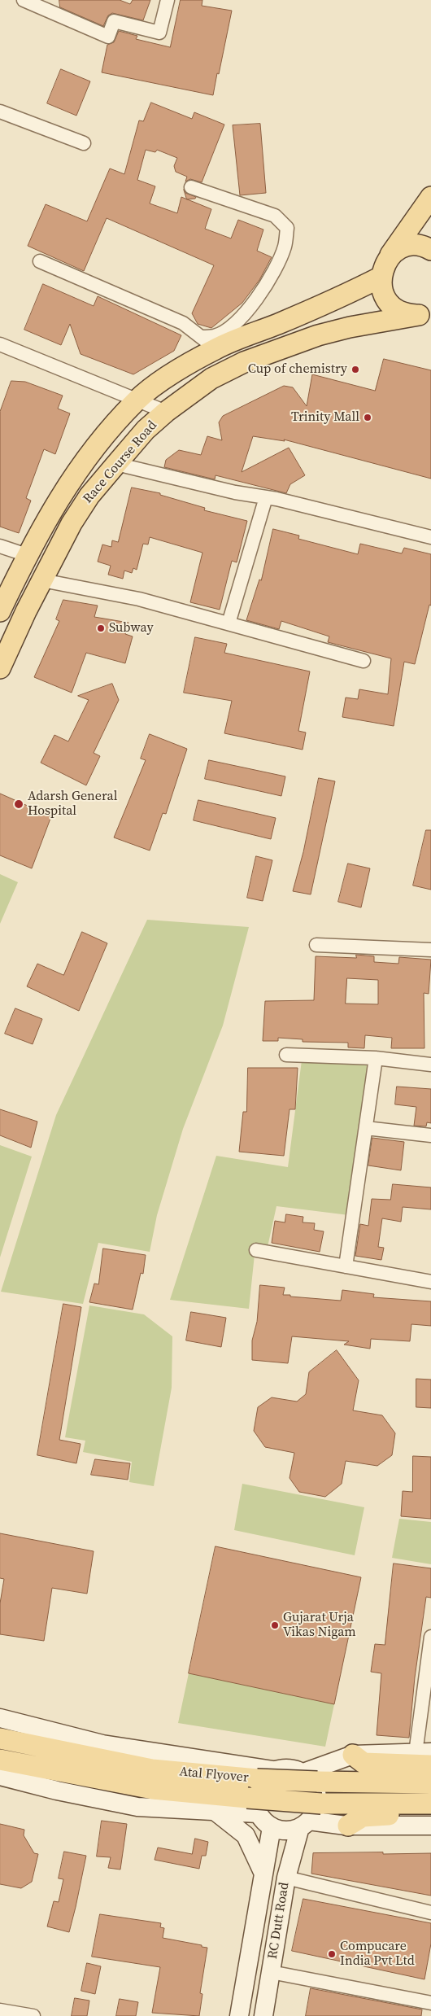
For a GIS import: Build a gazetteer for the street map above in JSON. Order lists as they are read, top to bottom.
{
  "streets": {
    "main road": ["Race Course Road", "Atal Flyover"],
    "street": ["RC Dutt Road"]
  },
  "places": [
    "Cup of chemistry",
    "Trinity Mall",
    "Subway",
    "Adarsh General Hospital",
    "Gujarat Urja Vikas Nigam",
    "Compucare India Pvt Ltd"
  ]
}
